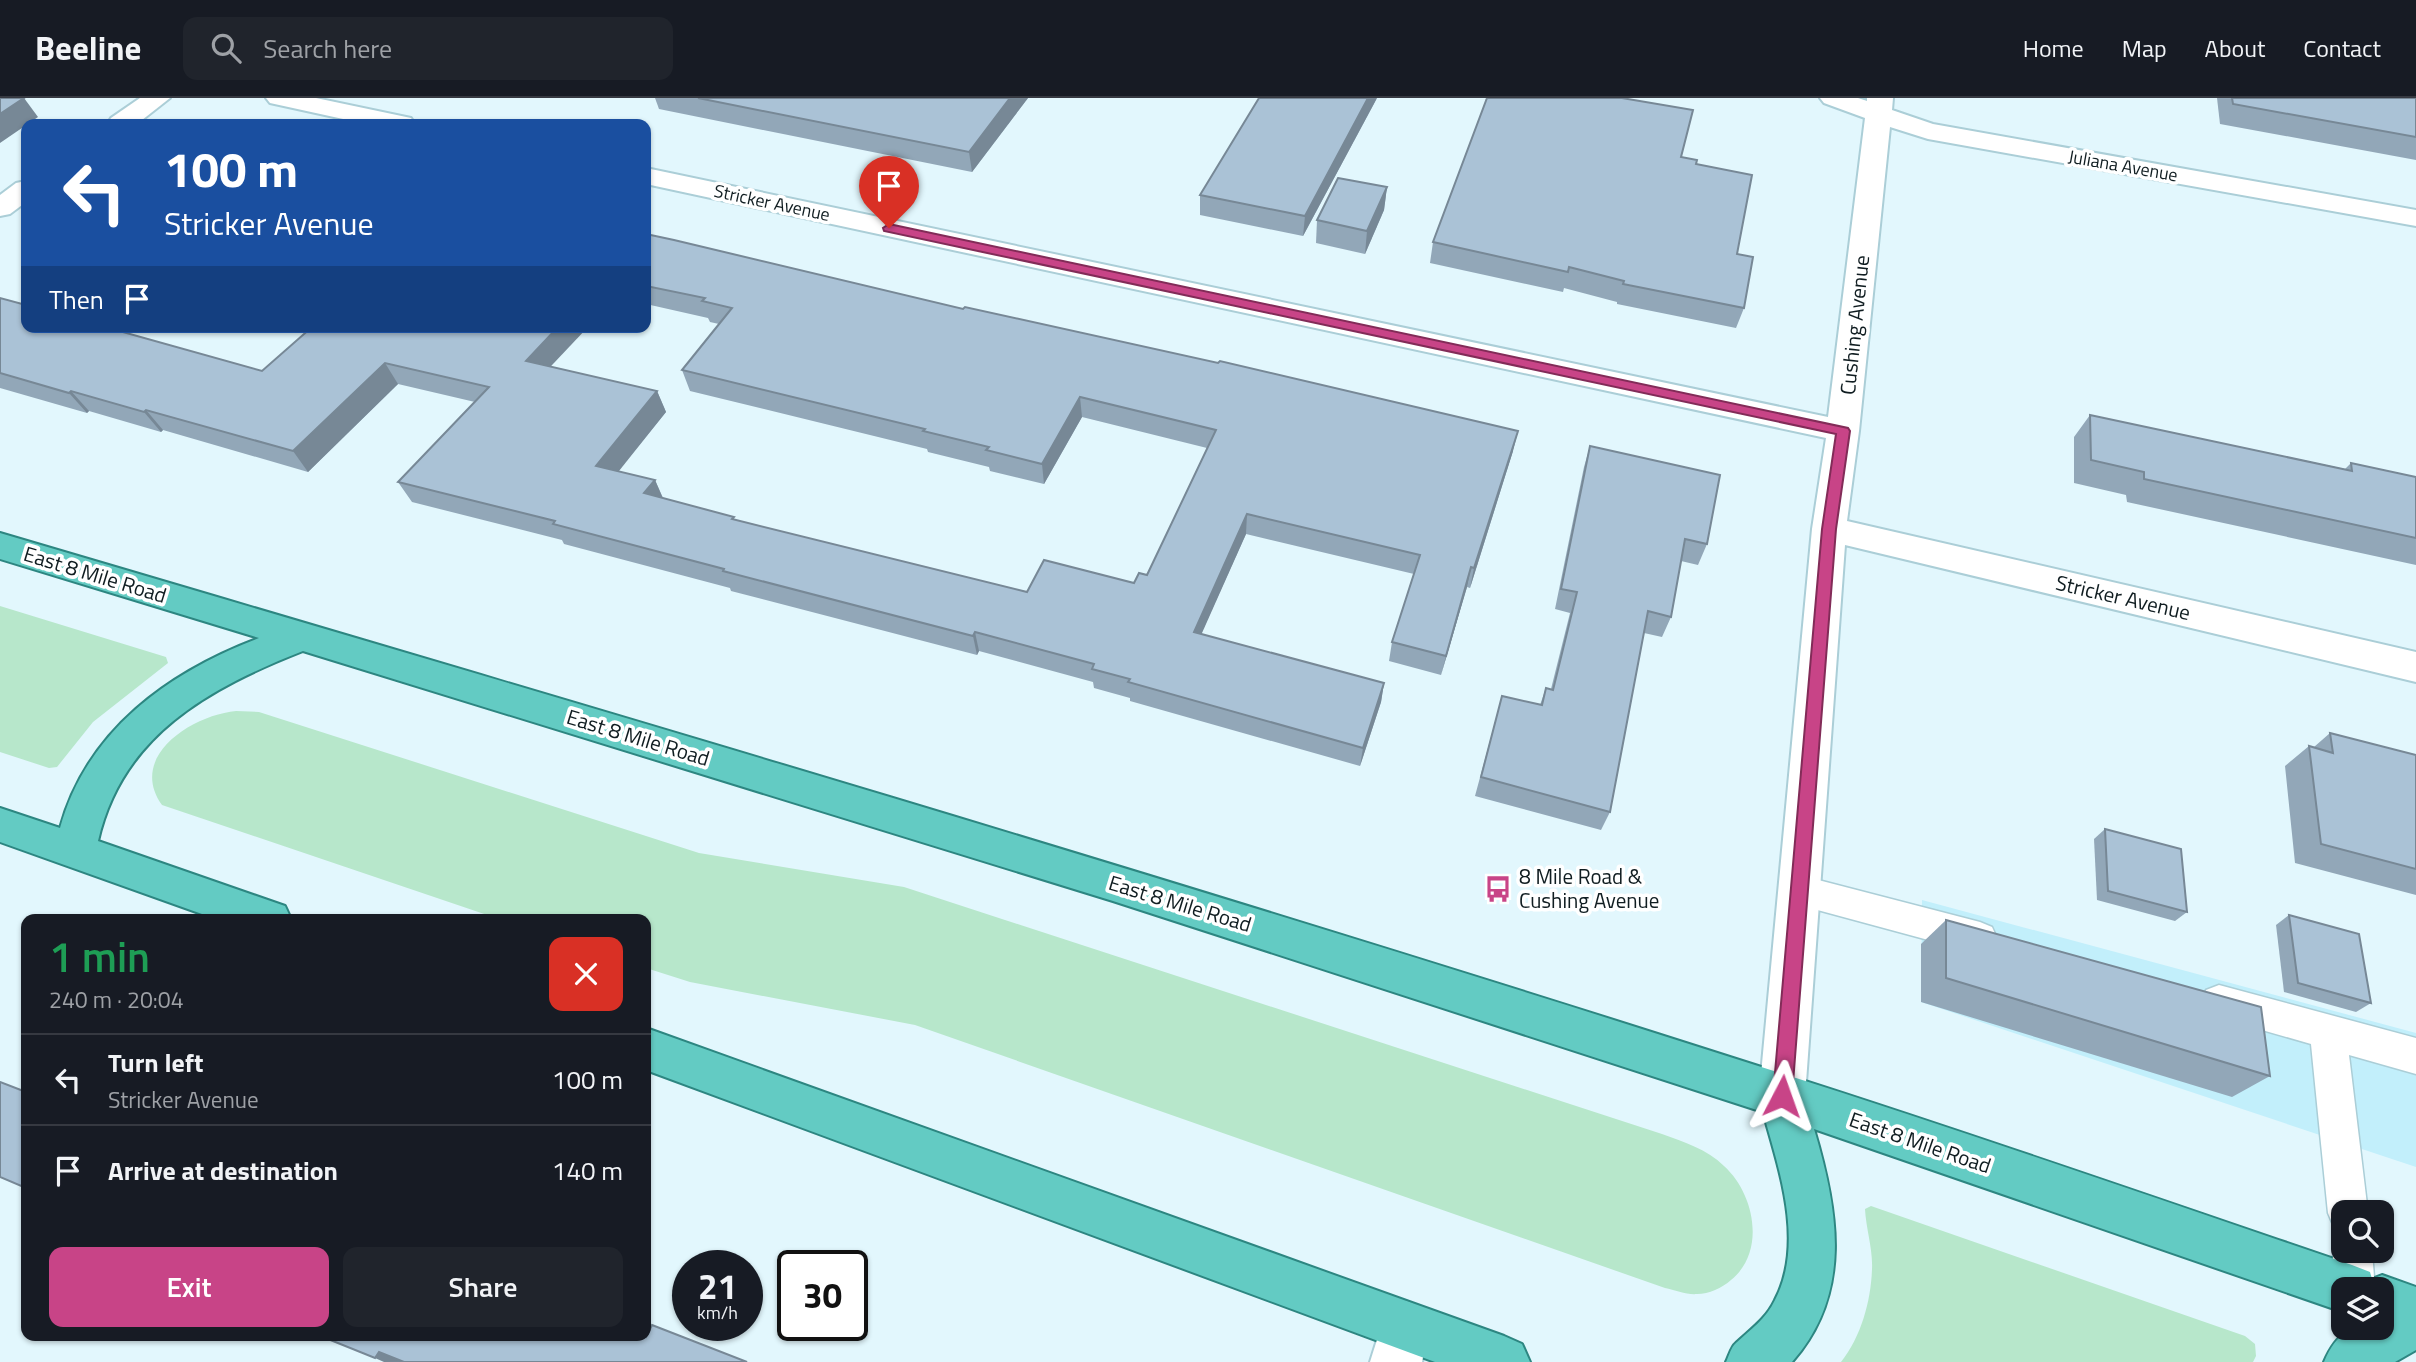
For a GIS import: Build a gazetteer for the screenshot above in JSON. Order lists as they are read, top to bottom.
{
  "streets": {
    "highway": ["East 8 Mile Road"],
    "street": ["Juliana Avenue", "Stricker Avenue", "Cushing Avenue"]
  },
  "crossings": [
    ["Juliana Avenue", "Cushing Avenue"],
    ["Stricker Avenue", "Cushing Avenue"],
    ["Cushing Avenue", "East 8 Mile Road"]
  ],
  "places": {
    "bus stop": ["8 Mile Road & Cushing Avenue"]
  },
  "page": {
    "header": "Beeline",
    "search": "Search here",
    "nav": [
      "Home",
      "Map",
      "About",
      "Contact"
    ],
    "turn": ["100 m", "Stricker Avenue"],
    "then": "Then",
    "heading": ["1 min", "240 m · 20:04"],
    "list": [
      {
        "name": "Turn left",
        "note": "Stricker Avenue",
        "value": "100 m"
      },
      {
        "name": "Arrive at destination",
        "value": "140 m"
      }
    ],
    "buttons": ["Exit", "Share"],
    "speed": "21 km/h",
    "limit": "30"
  }
}
